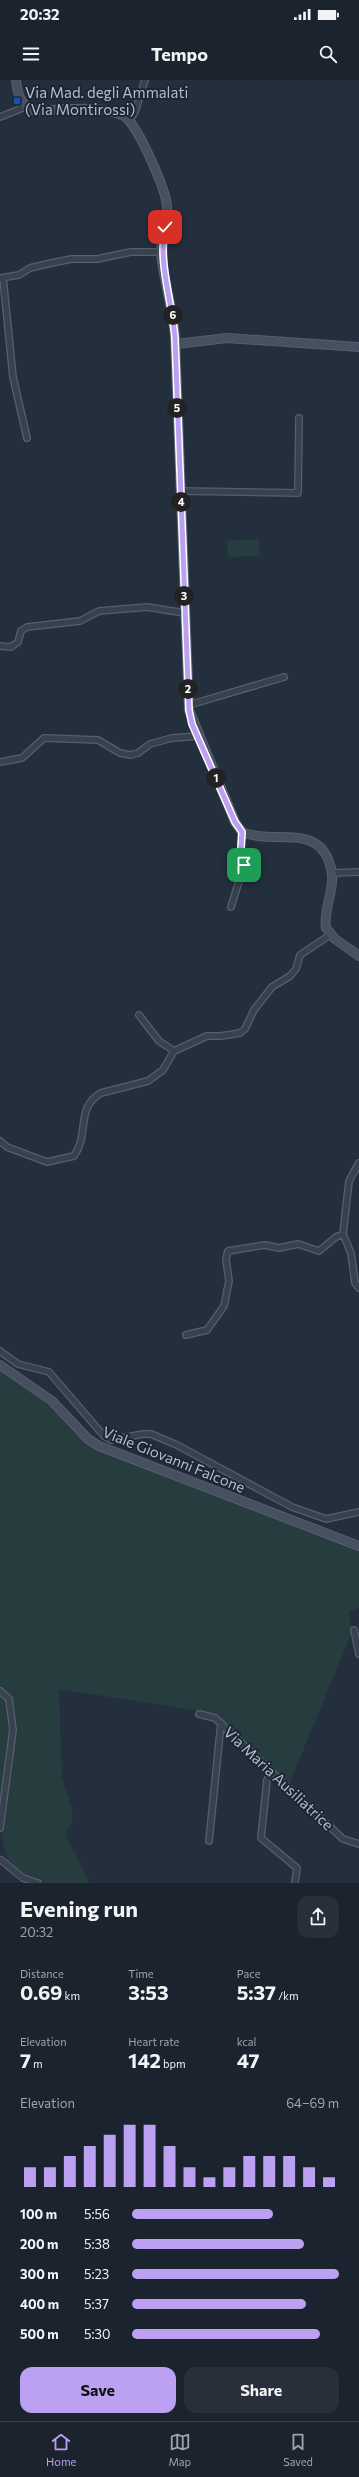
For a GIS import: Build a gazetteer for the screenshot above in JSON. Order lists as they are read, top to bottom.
{
  "streets": {
    "street": ["Viale Giovanni Falcone", "Via Maria Ausiliatrice"]
  },
  "places": {
    "transit": ["Via Mad. degli Ammalati (Via Montirossi)"]
  },
  "page": {
    "status": "20:32",
    "header": "Tempo",
    "pins": [
      "6",
      "5",
      "4",
      "3",
      "2",
      "1"
    ],
    "heading": ["Evening run", "20:32"],
    "stats": [
      ["Distance", "0.69 km"],
      ["Time", "3:53"],
      ["Pace", "5:37 /km"],
      ["Elevation", "7 m"],
      ["Heart rate", "142 bpm"],
      ["kcal", "47"]
    ],
    "chart": ["Elevation", "64–69 m"],
    "list": [
      {
        "name": "100 m",
        "note": "5:56"
      },
      {
        "name": "200 m",
        "note": "5:38"
      },
      {
        "name": "300 m",
        "note": "5:23"
      },
      {
        "name": "400 m",
        "note": "5:37"
      },
      {
        "name": "500 m",
        "note": "5:30"
      }
    ],
    "buttons": ["Save", "Share"],
    "tabs": ["Home", "Map", "Saved"]
  }
}
